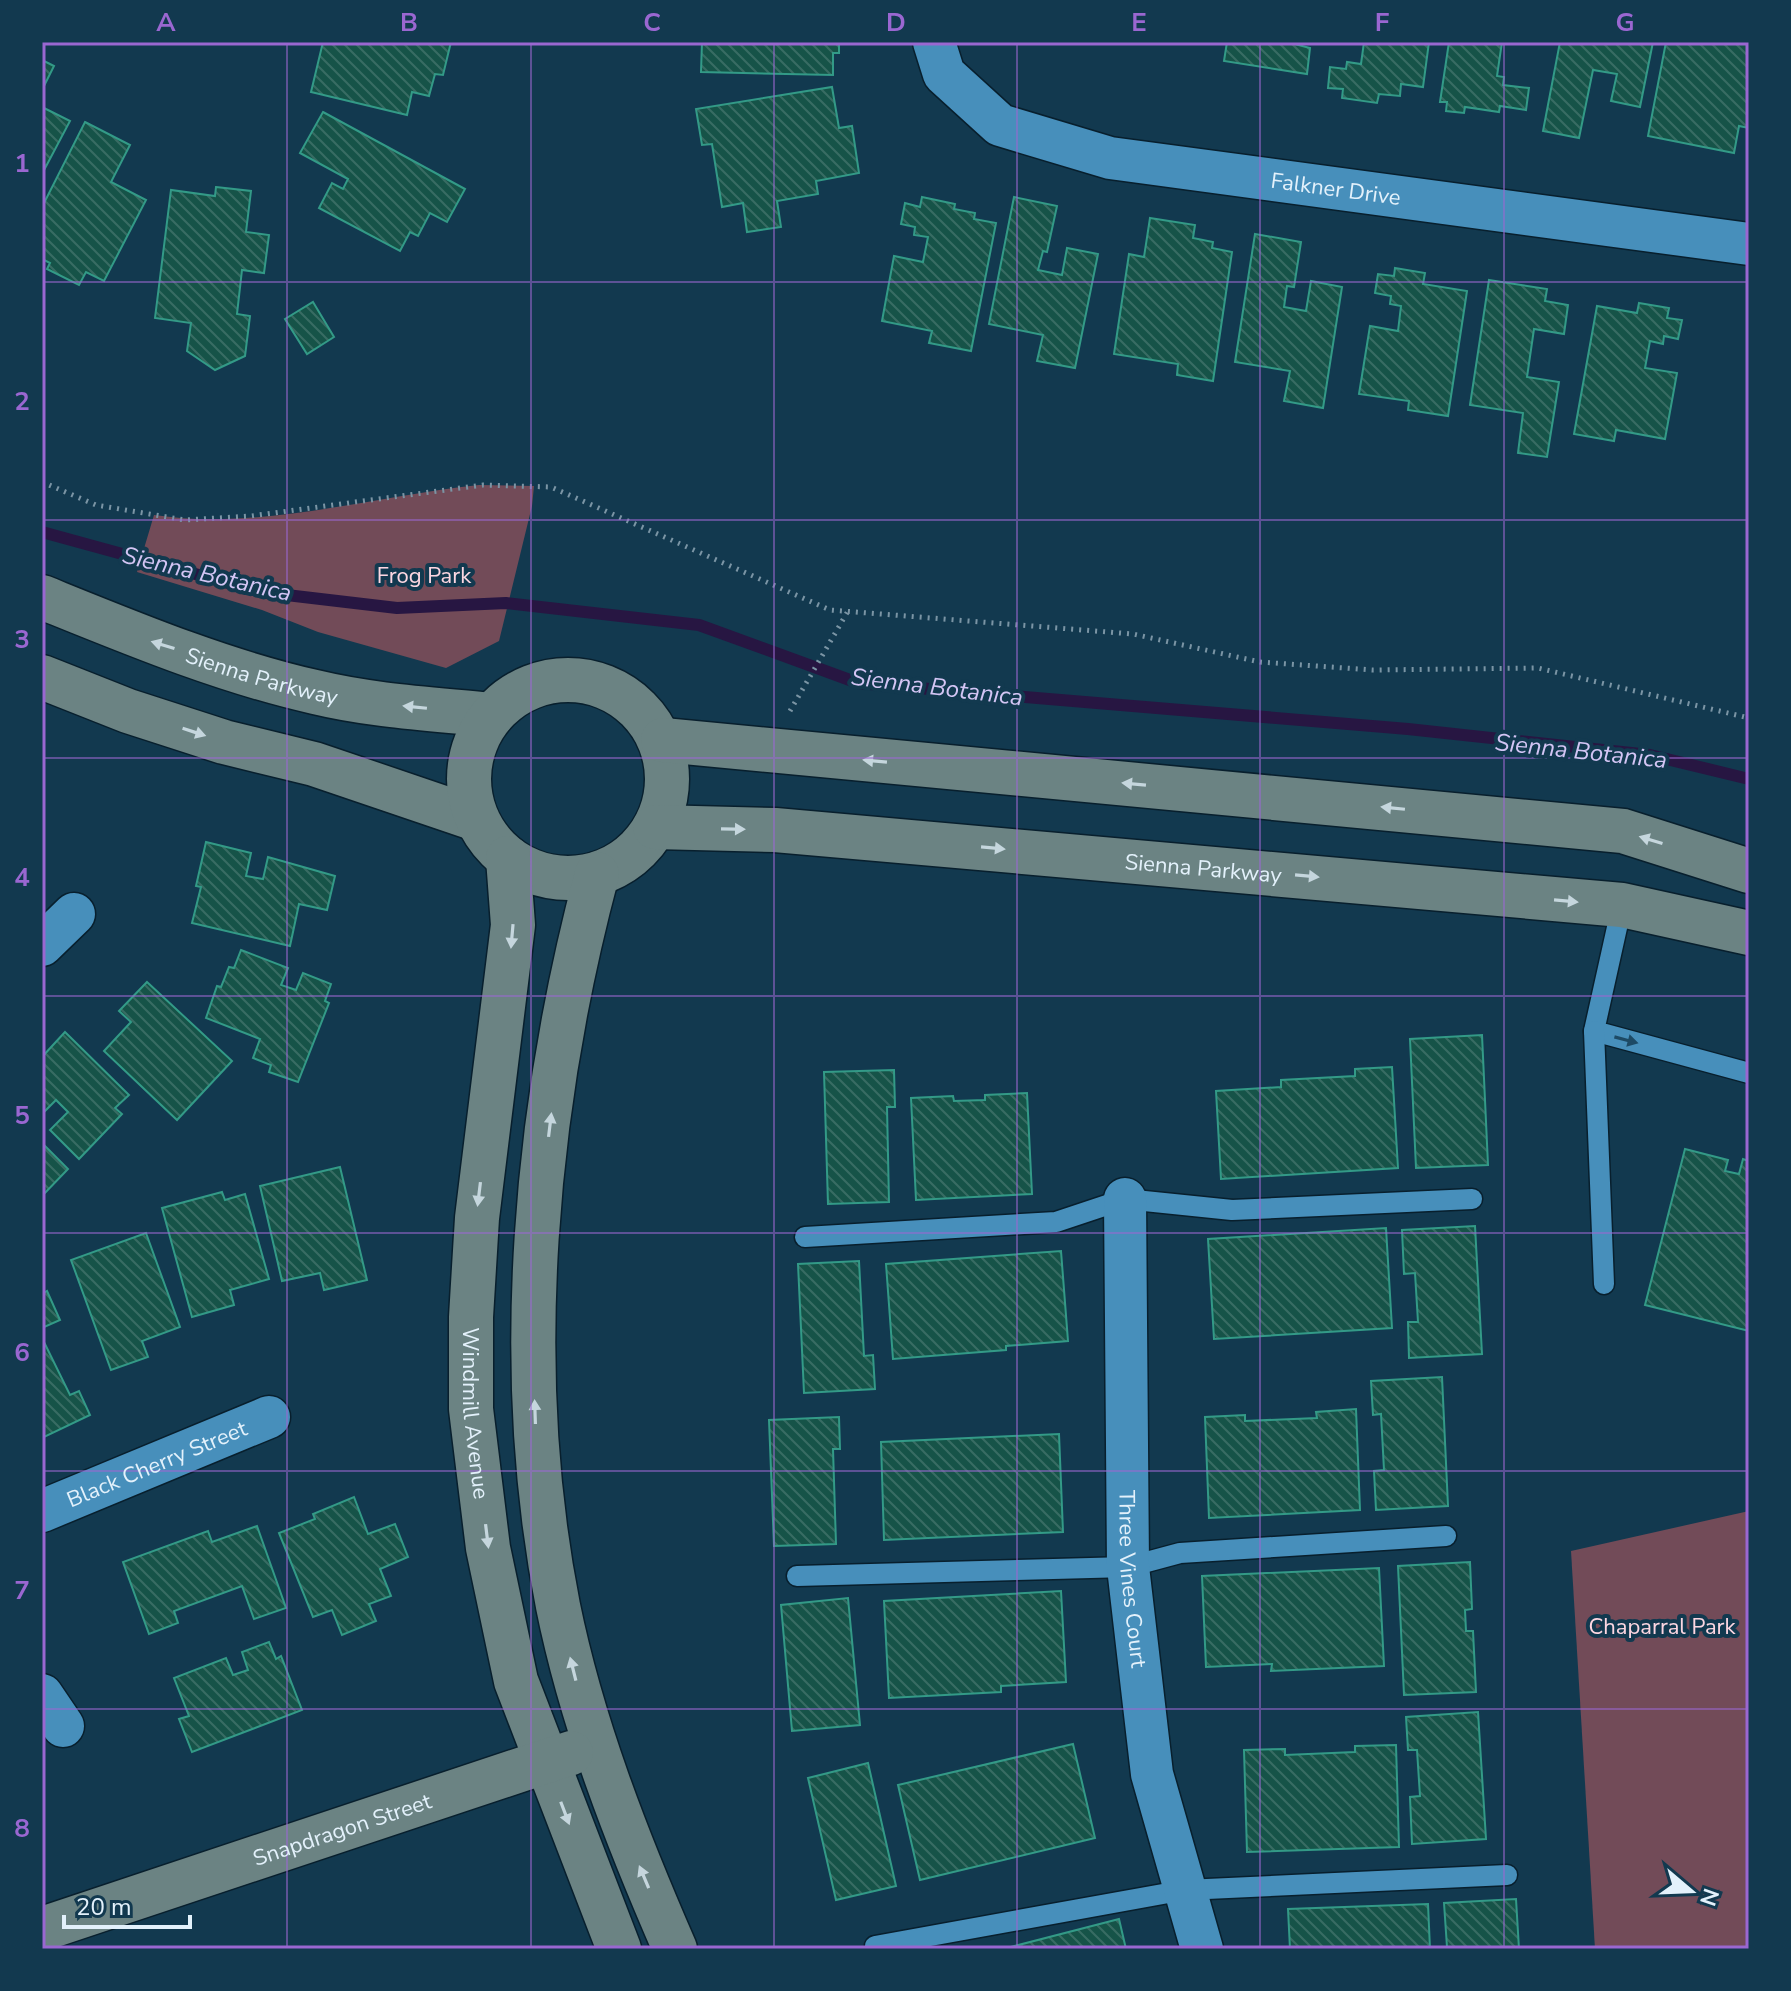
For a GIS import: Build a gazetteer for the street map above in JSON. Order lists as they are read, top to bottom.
{
  "streets": {
    "main road": ["Sienna Parkway", "Windmill Avenue", "Snapdragon Street"],
    "street": ["Falkner Drive", "Black Cherry Street", "Three Vines Court"]
  },
  "crossings": [
    ["Sienna Parkway", "Windmill Avenue"],
    ["Windmill Avenue", "Snapdragon Street"]
  ],
  "water": ["Sienna Botanica"],
  "parks": ["Frog Park", "Chaparral Park"],
  "scale_bar": "20 m",
  "north": "right",
  "grid": {
    "columns": [
      "A",
      "B",
      "C",
      "D",
      "E",
      "F",
      "G"
    ],
    "rows": [
      "1",
      "2",
      "3",
      "4",
      "5",
      "6",
      "7",
      "8"
    ]
  }
}
